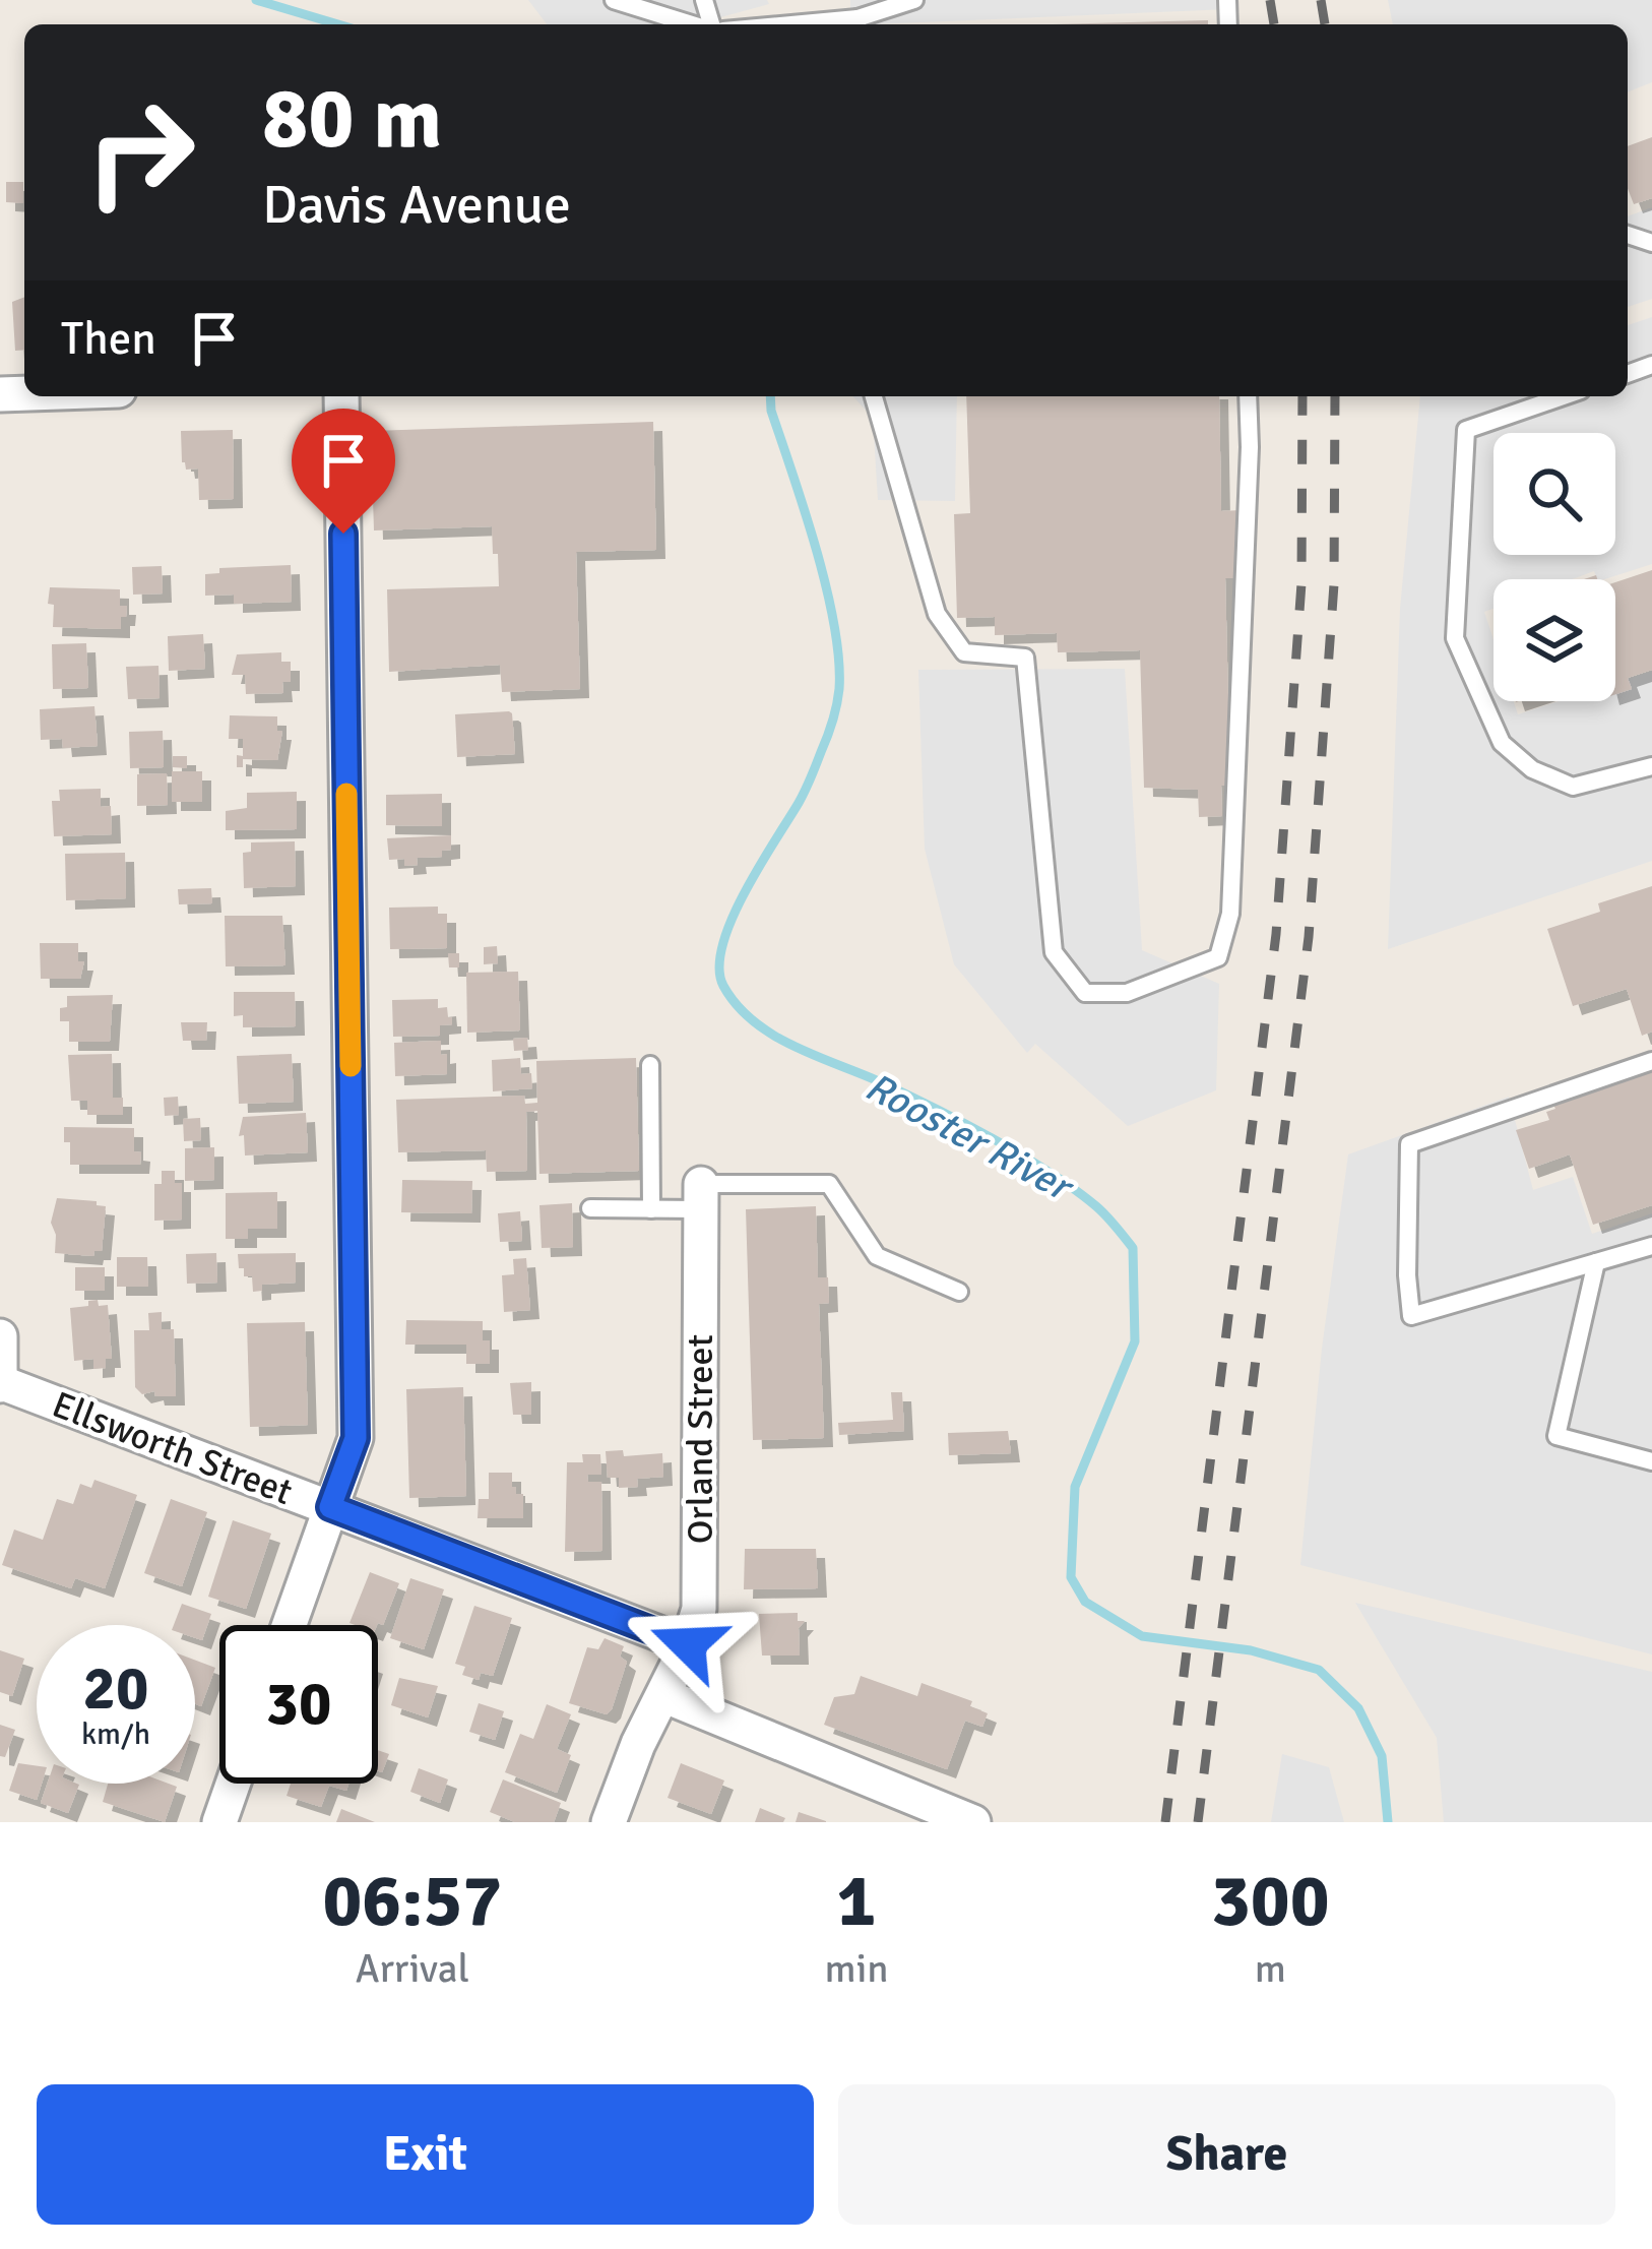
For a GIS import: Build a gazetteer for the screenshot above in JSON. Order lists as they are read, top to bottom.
{
  "streets": {
    "street": ["Orland Street", "Ellsworth Street"]
  },
  "crossings": [
    ["Orland Street", "Ellsworth Street"]
  ],
  "water": ["Rooster River"],
  "page": {
    "turn": ["80 m", "Davis Avenue"],
    "then": "Then",
    "speed": "20 km/h",
    "limit": "30",
    "eta": [
      "06:57",
      "Arrival",
      "1",
      "min",
      "300",
      "m"
    ],
    "buttons": ["Exit", "Share"]
  }
}
